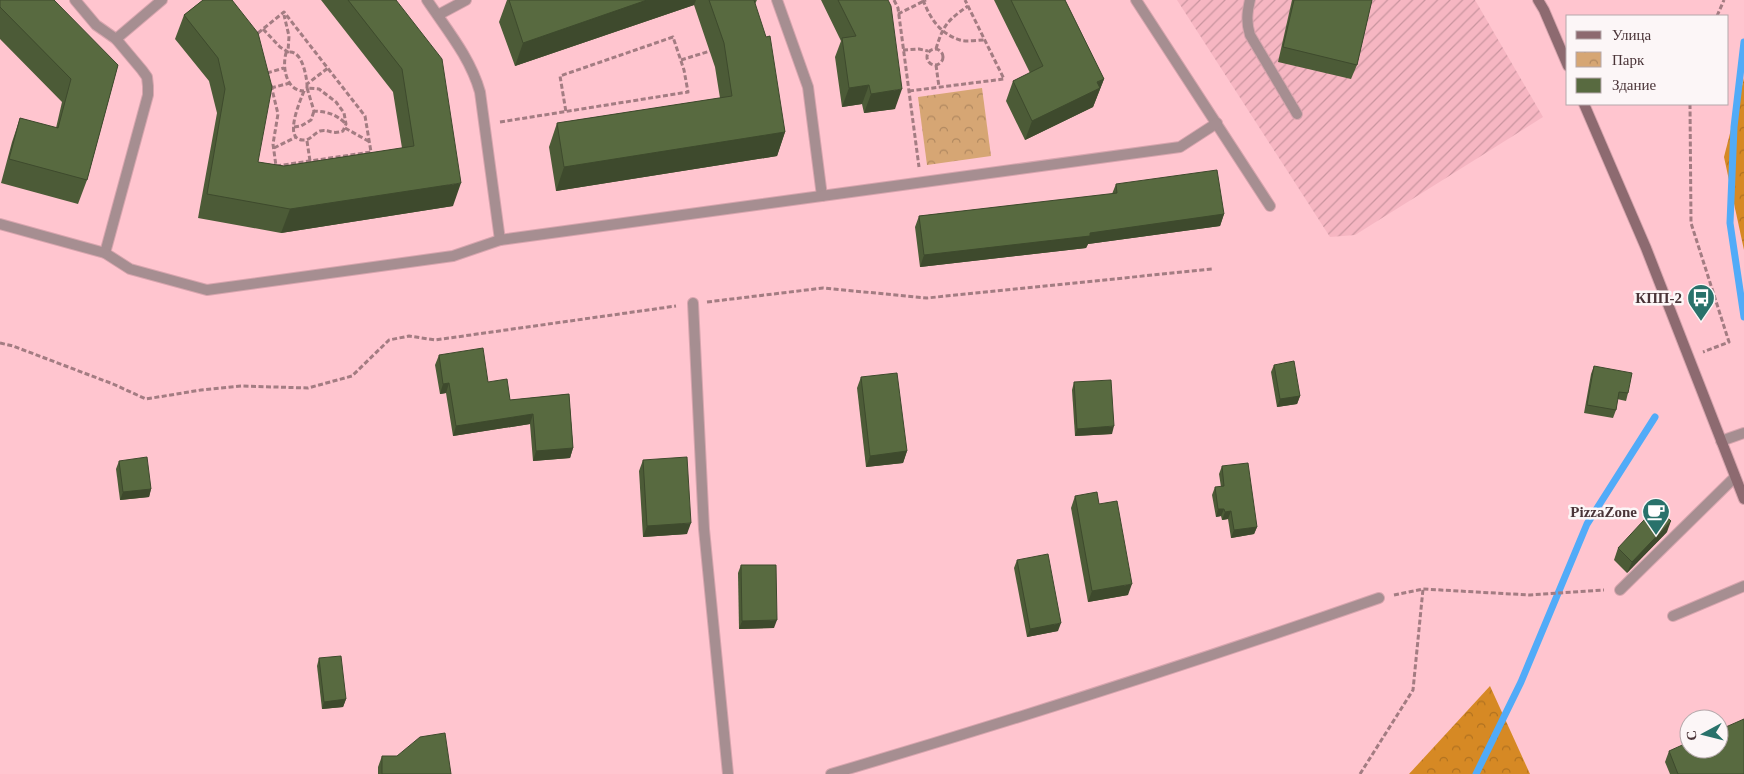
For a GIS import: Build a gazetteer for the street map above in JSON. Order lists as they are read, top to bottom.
{
  "places": {
    "bus stop": ["КПП-2"],
    "cafe": ["PizzaZone"]
  },
  "legend": ["Улица", "Парк", "Здание"],
  "north": "left"
}
